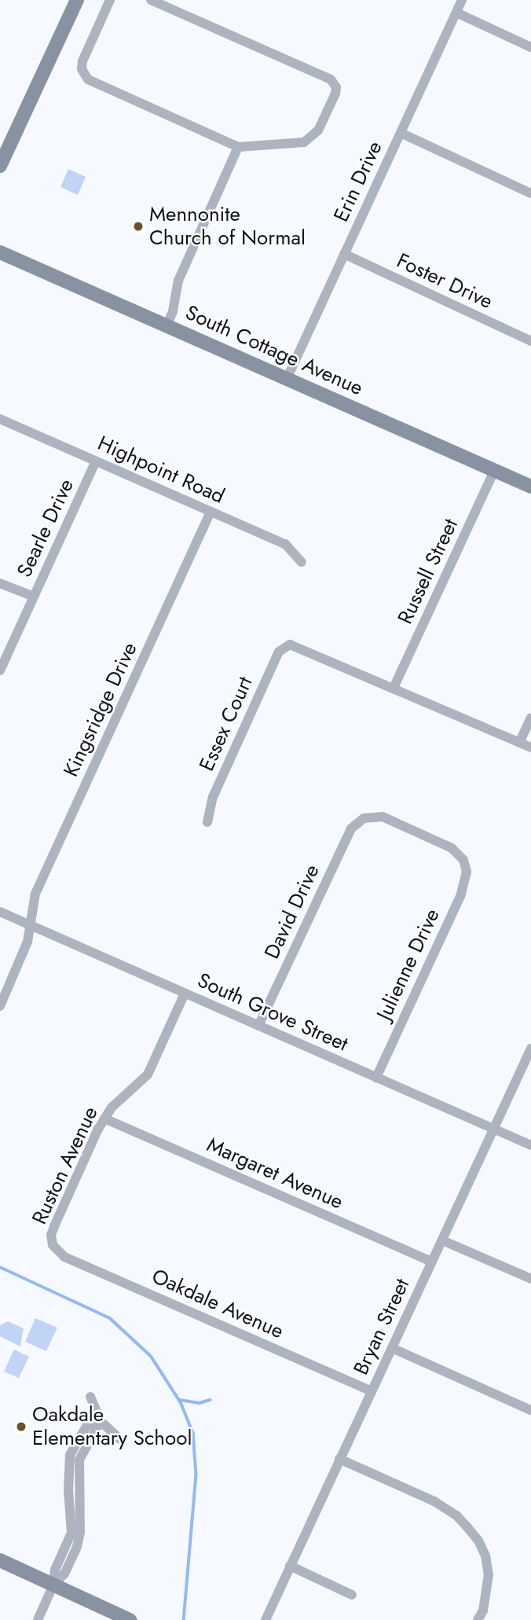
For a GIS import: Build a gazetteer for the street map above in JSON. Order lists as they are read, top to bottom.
{
  "streets": {
    "main road": ["South Cottage Avenue"],
    "street": [
      "Erin Drive",
      "Foster Drive",
      "Highpoint Road",
      "Searle Drive",
      "Russell Street",
      "Kingsridge Drive",
      "Essex Court",
      "David Drive",
      "Julienne Drive",
      "South Grove Street",
      "Ruston Avenue",
      "Margaret Avenue",
      "Oakdale Avenue",
      "Bryan Street"
    ]
  },
  "crossings": [
    ["Erin Drive", "Foster Drive"],
    ["Erin Drive", "South Cottage Avenue"],
    ["South Cottage Avenue", "Russell Street"],
    ["Highpoint Road", "Searle Drive"],
    ["Highpoint Road", "Kingsridge Drive"],
    ["Russell Street", "Essex Court"],
    ["Kingsridge Drive", "South Grove Street"],
    ["David Drive", "Julienne Drive"],
    ["David Drive", "South Grove Street"],
    ["Julienne Drive", "South Grove Street"],
    ["South Grove Street", "Ruston Avenue"],
    ["South Grove Street", "Bryan Street"],
    ["Ruston Avenue", "Margaret Avenue"],
    ["Ruston Avenue", "Oakdale Avenue"],
    ["Margaret Avenue", "Bryan Street"],
    ["Oakdale Avenue", "Bryan Street"]
  ],
  "places": ["Mennonite Church of Normal", "Oakdale Elementary School"]
}
